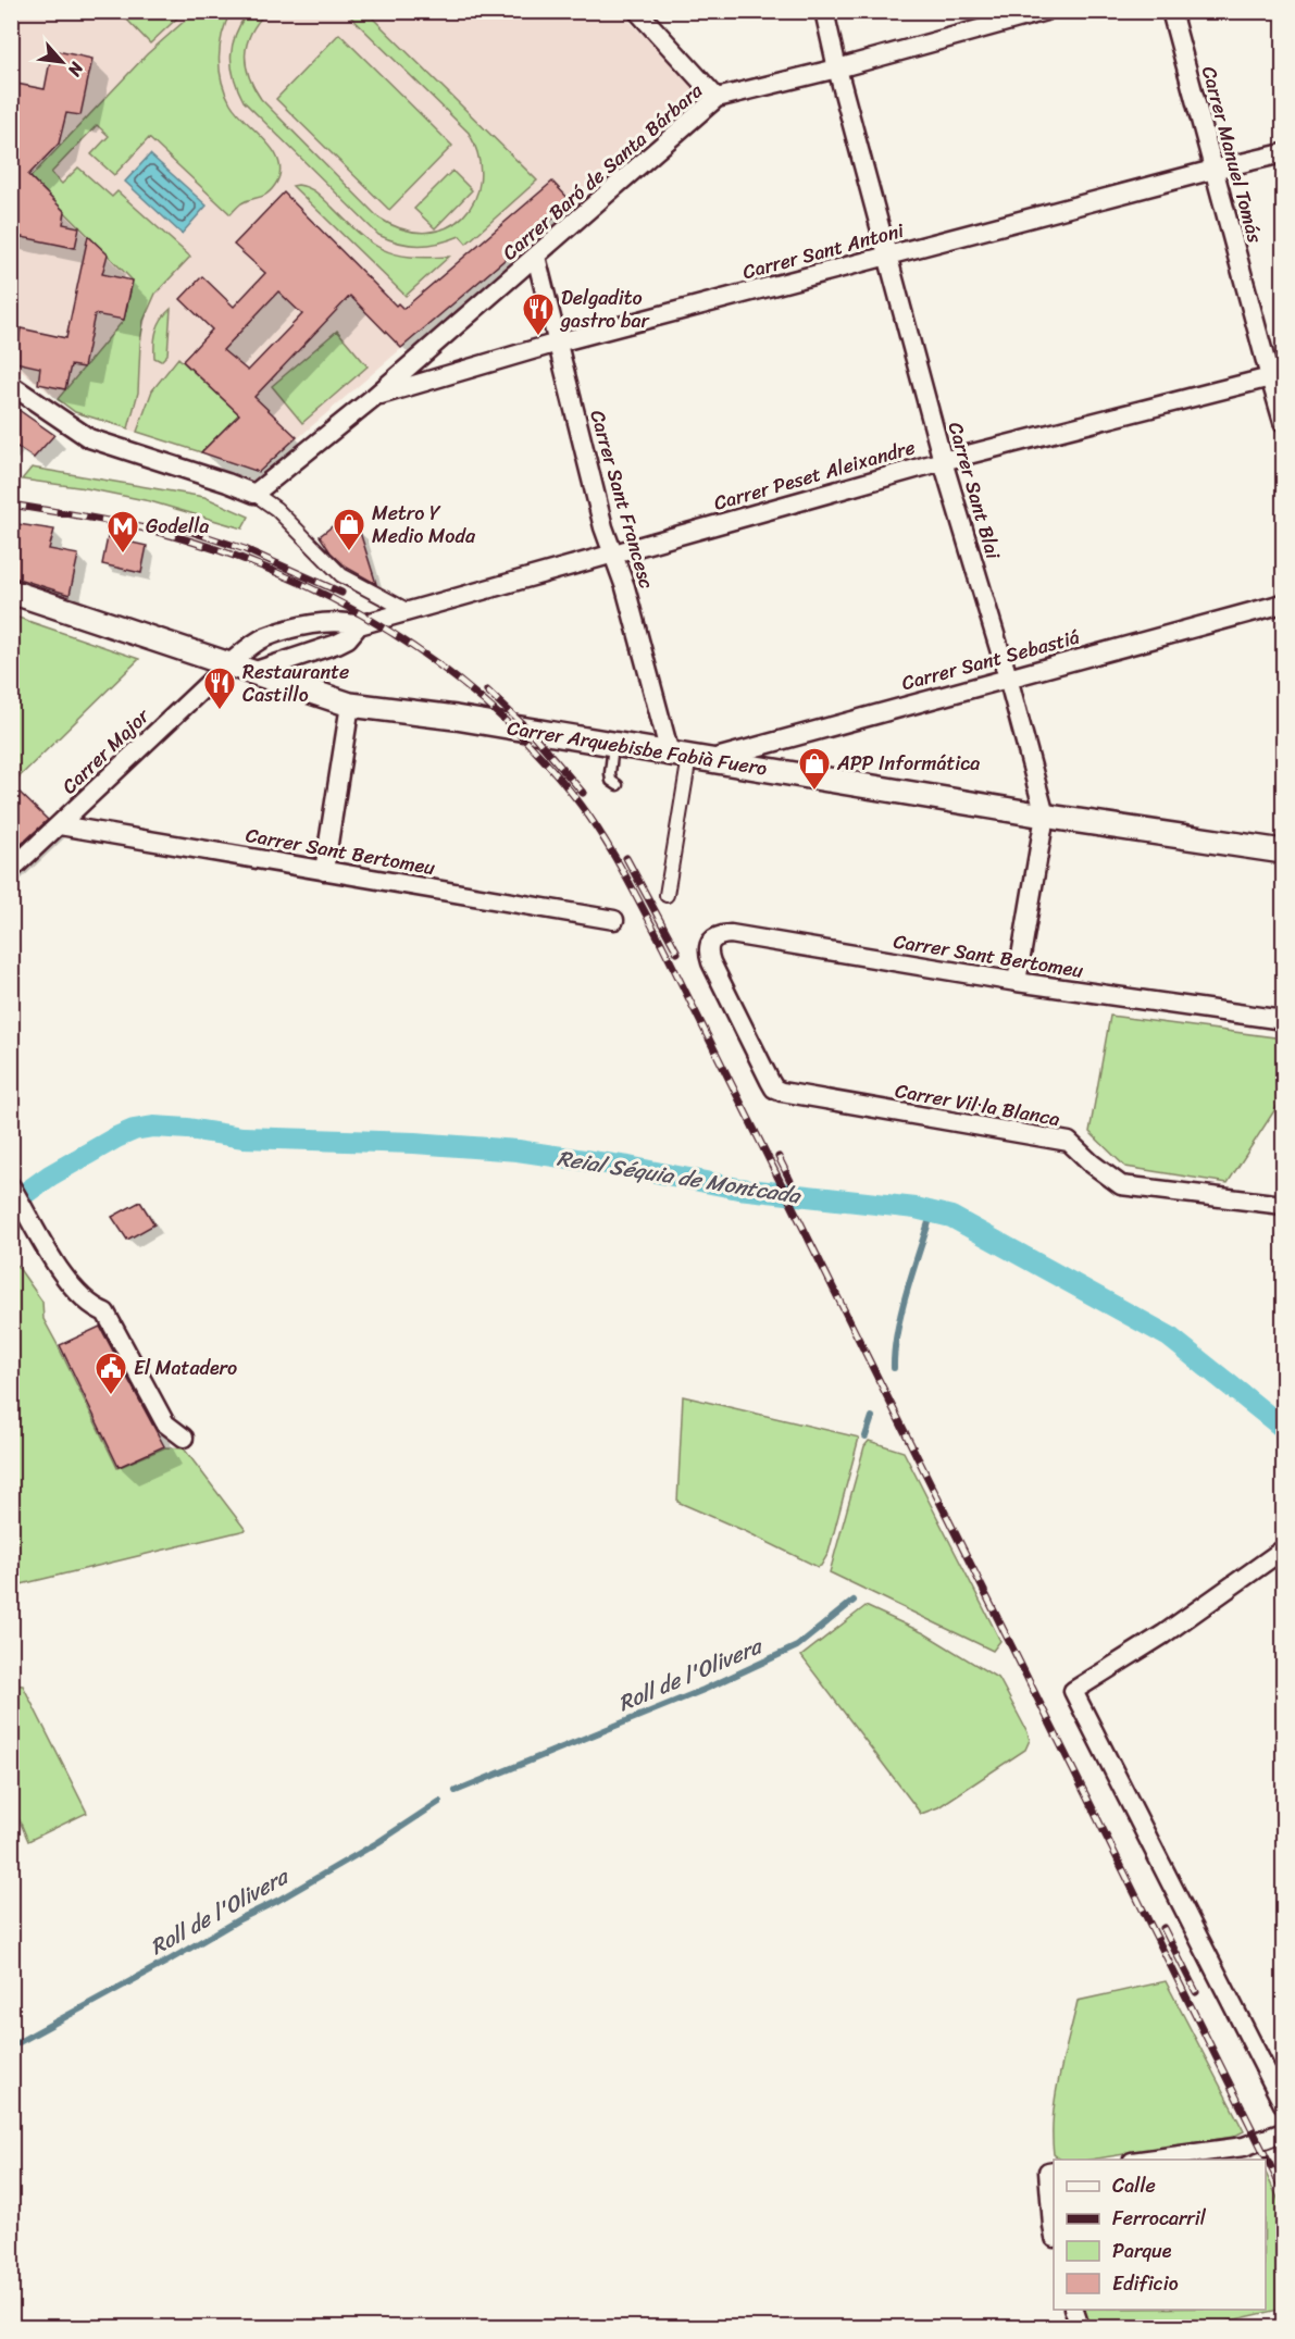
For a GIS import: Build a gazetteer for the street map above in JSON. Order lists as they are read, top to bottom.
{
  "streets": {
    "street": [
      "Carrer Manuel Tomás",
      "Carrer Baró de Santa Bárbara",
      "Carrer Sant Antoni",
      "Carrer Peset Aleixandre",
      "Carrer Sant Blai",
      "Carrer Sant Francesc",
      "Carrer Sant Sebastiá",
      "Carrer Arquebisbe Fabià Fuero",
      "Carrer Major",
      "Carrer Sant Bertomeu",
      "Carrer Vil·la Blanca"
    ]
  },
  "crossings": [
    ["Carrer Manuel Tomás", "Carrer Sant Antoni"],
    ["Carrer Manuel Tomás", "Carrer Peset Aleixandre"],
    ["Carrer Baró de Santa Bárbara", "Carrer Sant Antoni"],
    ["Carrer Baró de Santa Bárbara", "Carrer Sant Blai"],
    ["Carrer Baró de Santa Bárbara", "Carrer Sant Francesc"],
    ["Carrer Sant Antoni", "Carrer Sant Blai"],
    ["Carrer Sant Antoni", "Carrer Sant Francesc"],
    ["Carrer Peset Aleixandre", "Carrer Sant Blai"],
    ["Carrer Peset Aleixandre", "Carrer Sant Francesc"],
    ["Carrer Peset Aleixandre", "Carrer Major"],
    ["Carrer Sant Blai", "Carrer Sant Sebastiá"],
    ["Carrer Sant Blai", "Carrer Arquebisbe Fabià Fuero"],
    ["Carrer Sant Blai", "Carrer Sant Bertomeu"],
    ["Carrer Sant Francesc", "Carrer Sant Sebastiá"],
    ["Carrer Sant Francesc", "Carrer Arquebisbe Fabià Fuero"],
    ["Carrer Sant Sebastiá", "Carrer Arquebisbe Fabià Fuero"],
    ["Carrer Arquebisbe Fabià Fuero", "Carrer Major"],
    ["Carrer Major", "Carrer Sant Bertomeu"],
    ["Carrer Sant Bertomeu", "Carrer Vil·la Blanca"]
  ],
  "water": ["Reial Séquia de Montcada", "Roll de l'Olivera"],
  "places": {
    "restaurant": ["Delgadito gastro bar", "Restaurante Castillo"],
    "shop": ["Metro Y Medio Moda", "APP Informática"],
    "metro station": ["Godella"],
    "public building": ["El Matadero"]
  },
  "legend": [
    "Calle",
    "Ferrocarril",
    "Parque",
    "Edificio"
  ],
  "north": "bottom right"
}
